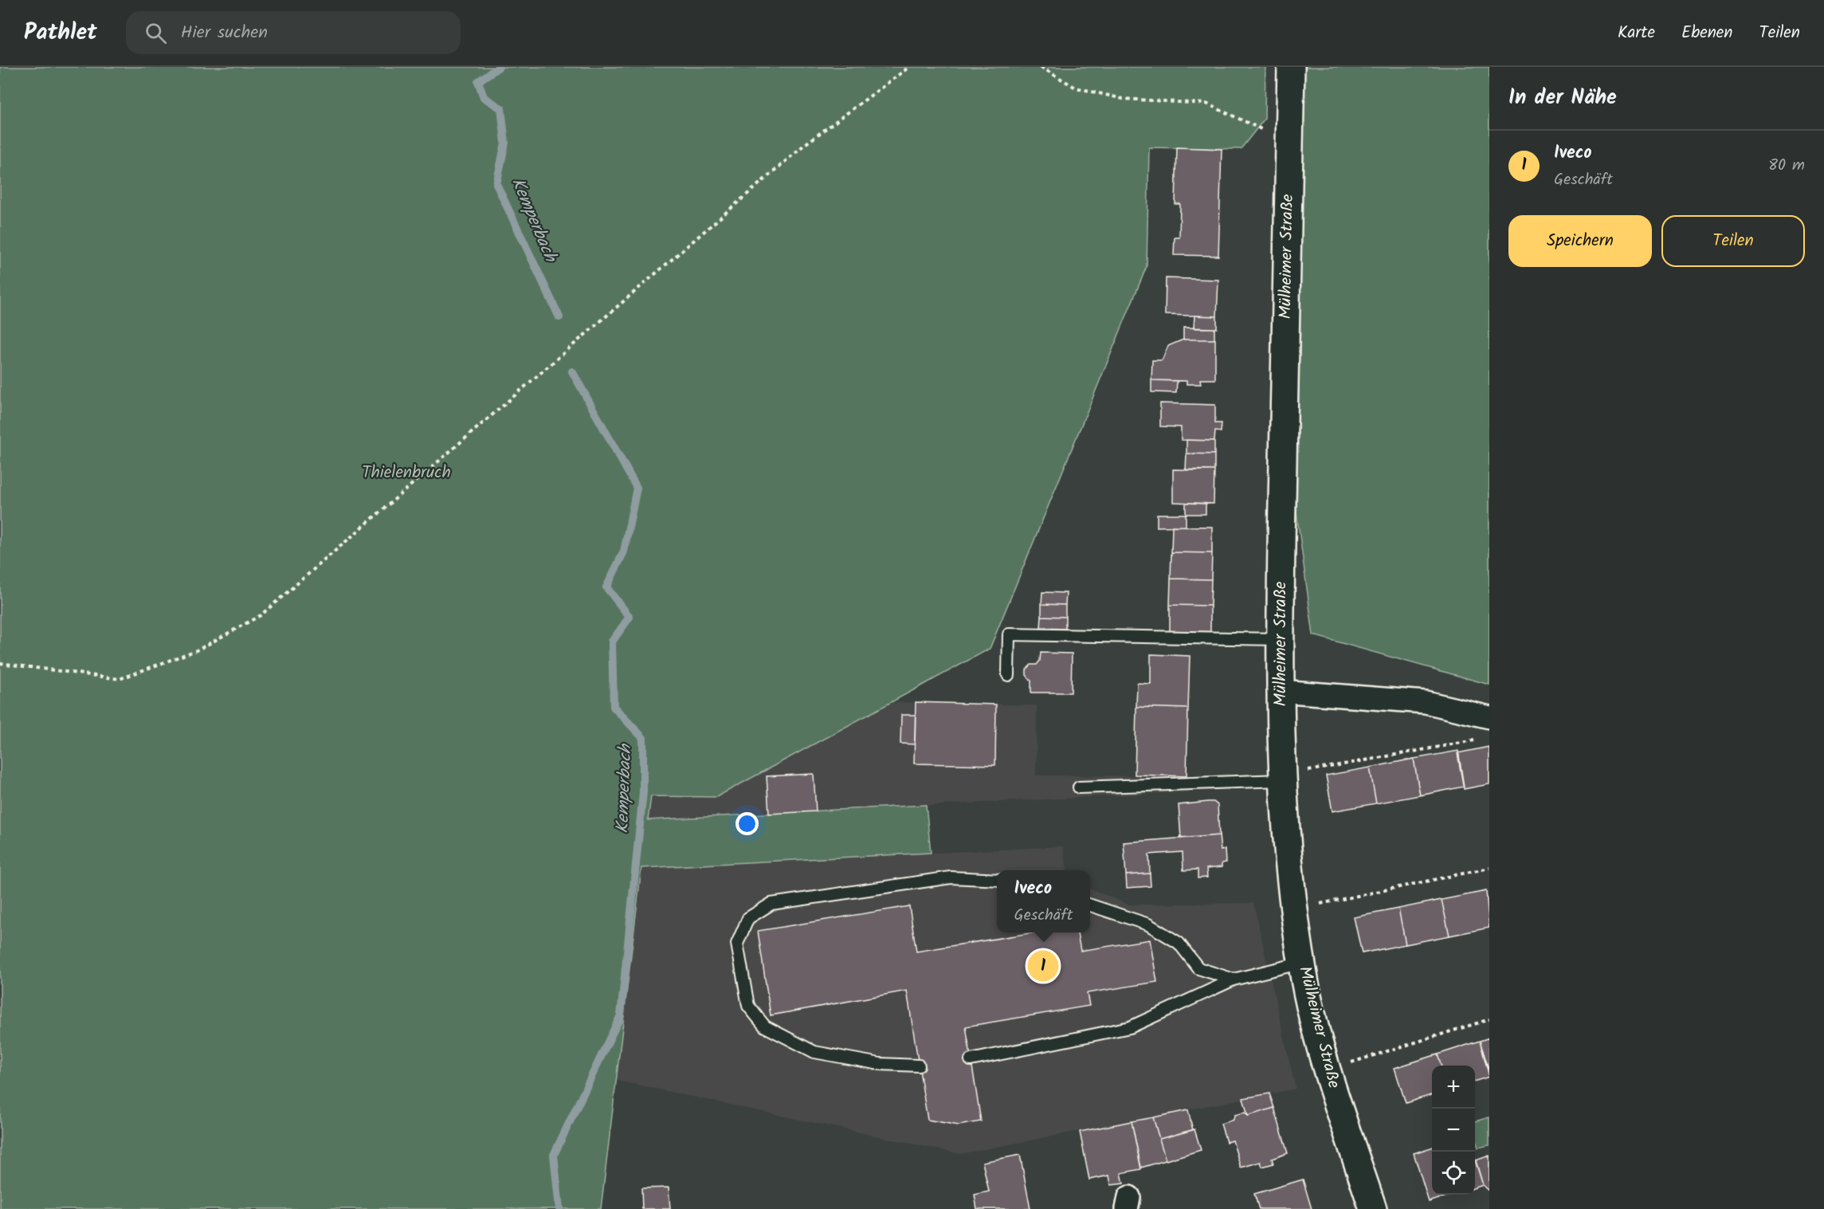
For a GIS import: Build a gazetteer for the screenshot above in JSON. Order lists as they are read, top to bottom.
{
  "streets": {
    "main road": ["Mülheimer Straße"]
  },
  "water": ["Kemperbach"],
  "parks": ["Thielenbruch"],
  "page": {
    "header": "Pathlet",
    "search": "Hier suchen",
    "nav": ["Karte", "Ebenen", "Teilen"],
    "heading": "In der Nähe",
    "list": [
      {
        "mark": "1",
        "name": "Iveco",
        "note": "Geschäft",
        "value": "80 m"
      }
    ],
    "buttons": ["Speichern", "Teilen"],
    "popup": ["Iveco", "Geschäft"],
    "pins": "1",
    "map_buttons": ["+", "−"]
  }
}
